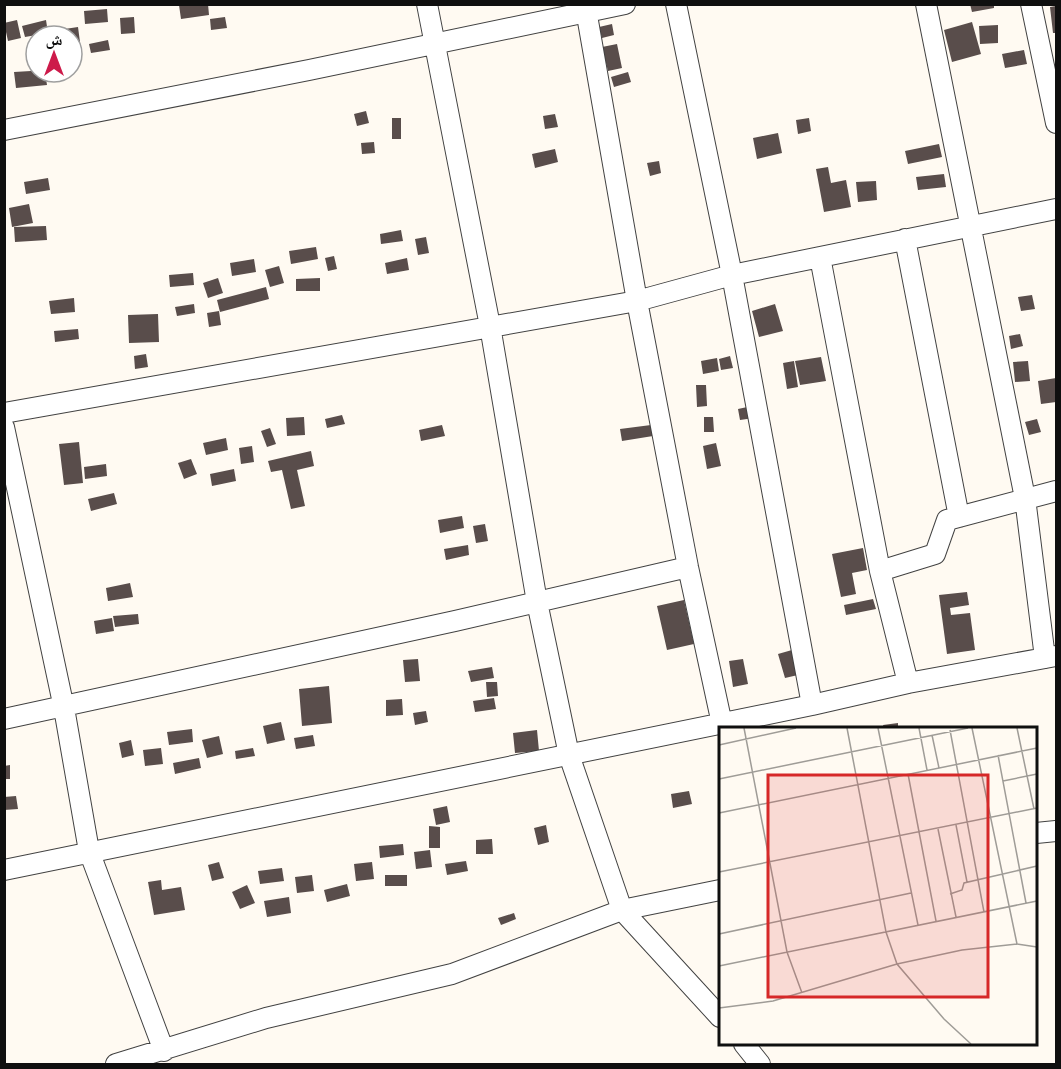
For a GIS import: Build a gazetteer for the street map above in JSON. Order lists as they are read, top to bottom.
{
  "north": "top"
}
